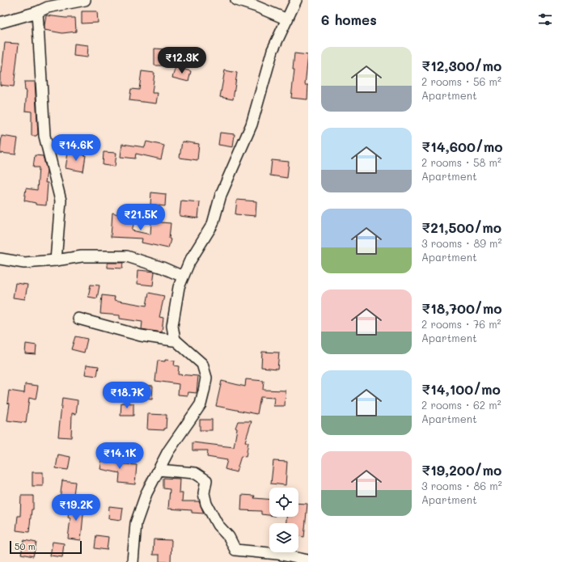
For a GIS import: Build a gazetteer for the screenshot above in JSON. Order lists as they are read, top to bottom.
{
  "scale_bar": "50 m",
  "page": {
    "heading": "6 homes",
    "list": [
      {
        "name": "₹12,300/mo",
        "note": "2 rooms · 56 m² · Apartment"
      },
      {
        "name": "₹14,600/mo",
        "note": "2 rooms · 58 m² · Apartment"
      },
      {
        "name": "₹21,500/mo",
        "note": "3 rooms · 89 m² · Apartment"
      },
      {
        "name": "₹18,700/mo",
        "note": "2 rooms · 76 m² · Apartment"
      },
      {
        "name": "₹14,100/mo",
        "note": "2 rooms · 62 m² · Apartment"
      },
      {
        "name": "₹19,200/mo",
        "note": "3 rooms · 86 m² · Apartment"
      }
    ],
    "price": [
      "₹12.3K",
      "₹14.6K",
      "₹21.5K",
      "₹18.7K",
      "₹14.1K",
      "₹19.2K"
    ],
    "scale": "50 m"
  }
}
